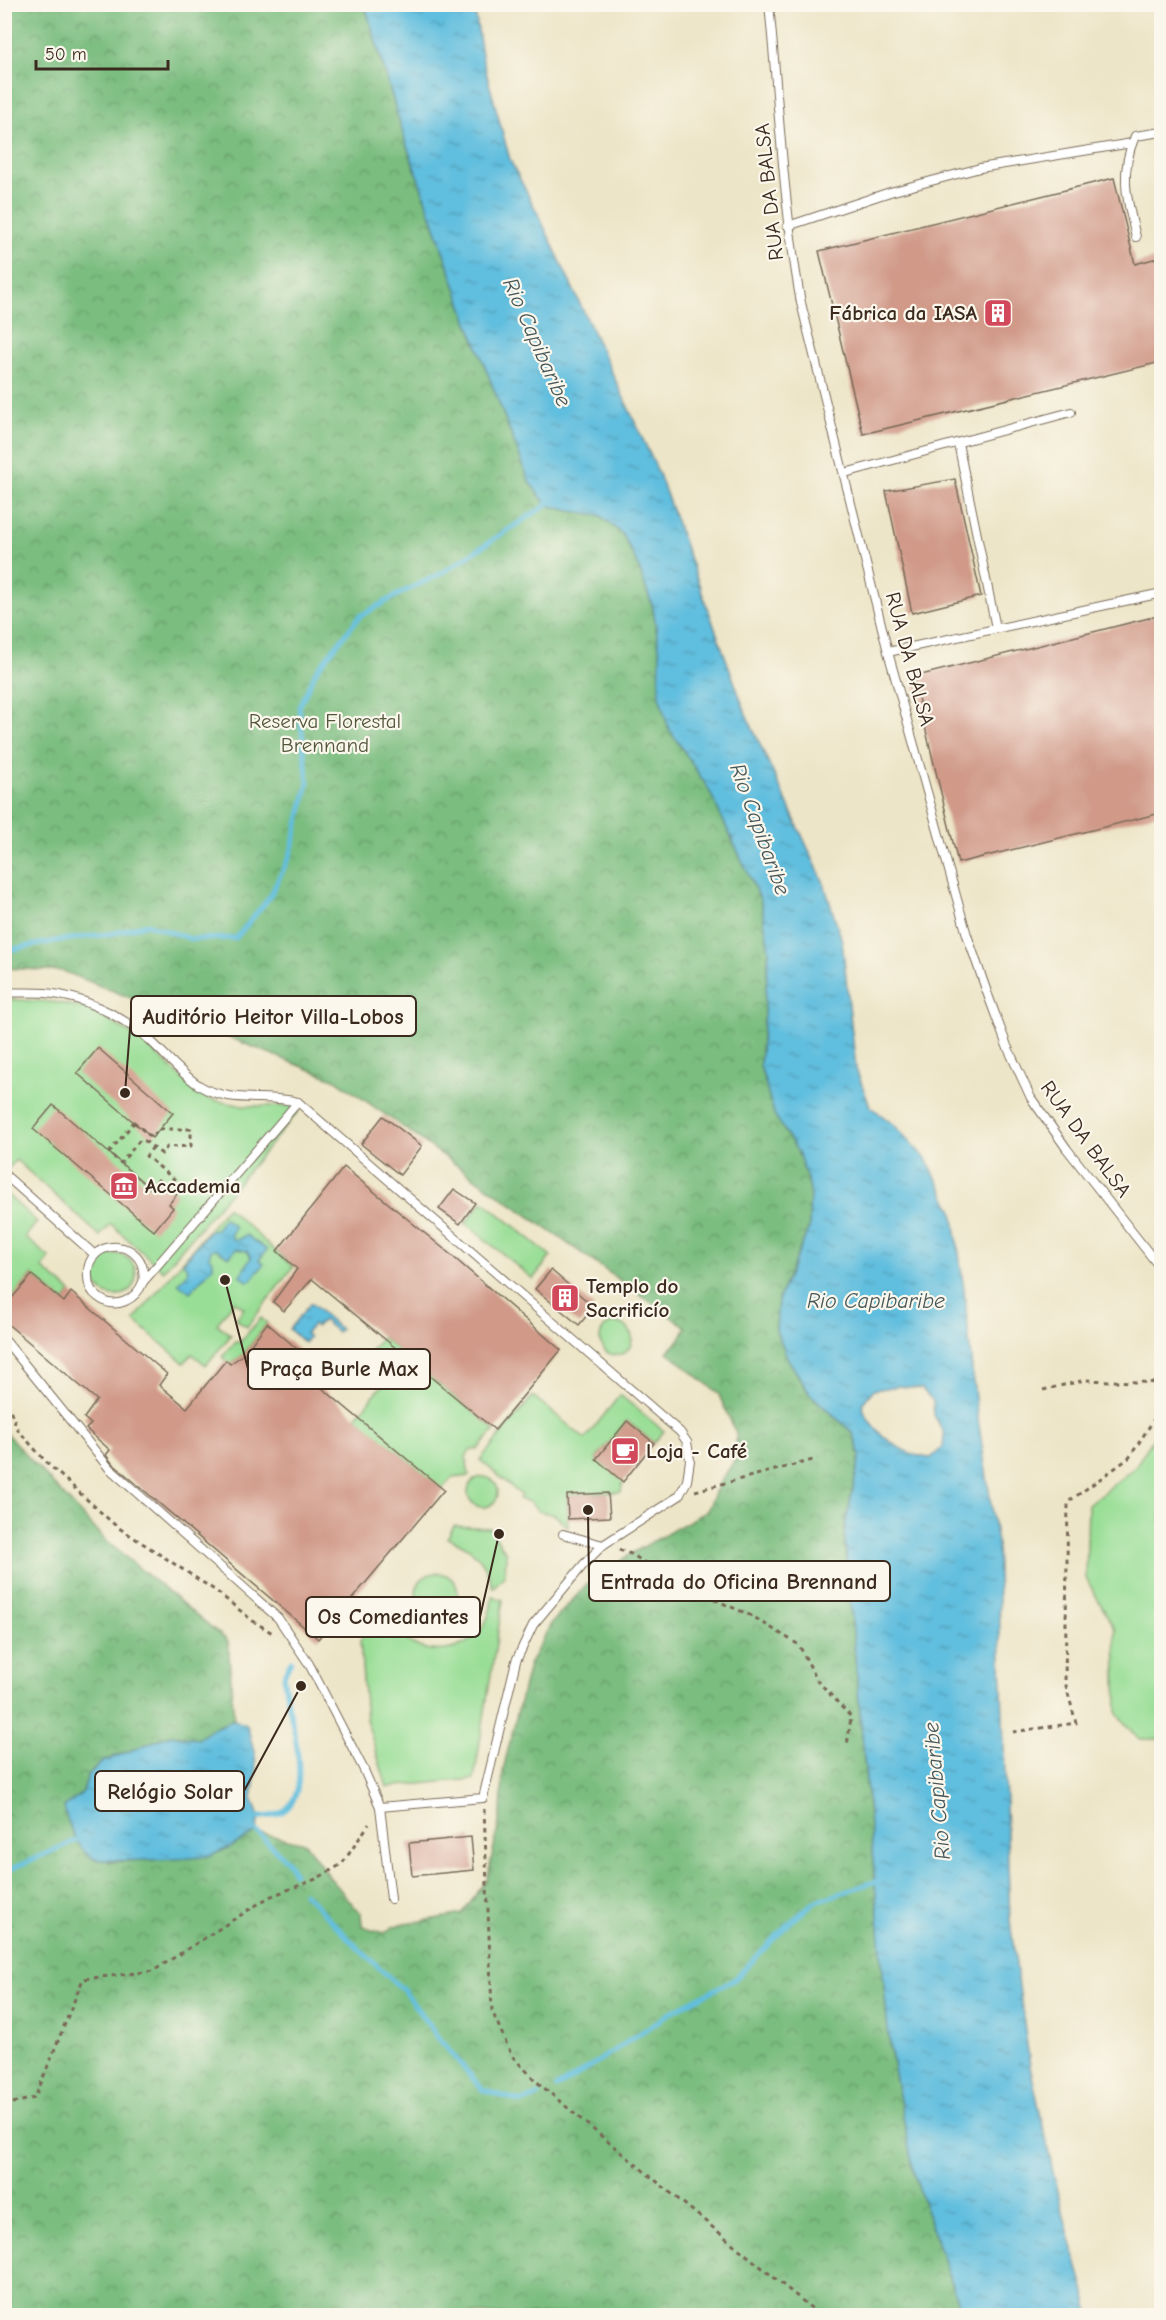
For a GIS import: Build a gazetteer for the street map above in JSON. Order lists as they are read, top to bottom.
{
  "streets": {
    "lane": ["RUA DA BALSA"]
  },
  "water": ["Rio Capibaribe"],
  "parks": ["Reserva Florestal Brennand"],
  "places": {
    "building": ["Fábrica da IASA", "Templo do Sacrificío"],
    "other": [
      "Auditório Heitor Villa-Lobos",
      "Praça Burle Max",
      "Entrada do Oficina Brennand",
      "Os Comediantes",
      "Relógio Solar"
    ],
    "museum": ["Accademia"],
    "cafe": ["Loja - Café"]
  },
  "scale_bar": "50 m"
}
